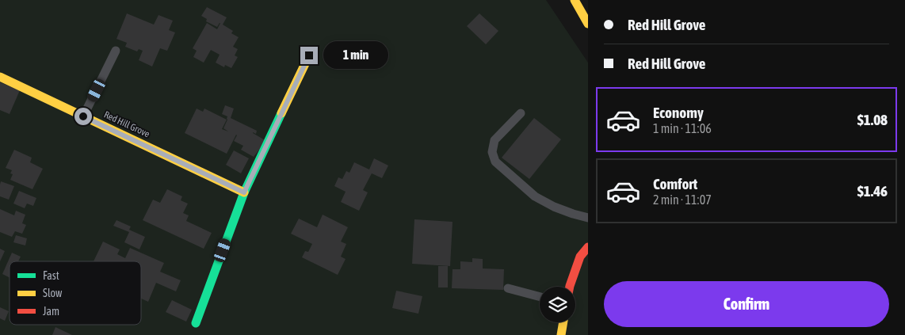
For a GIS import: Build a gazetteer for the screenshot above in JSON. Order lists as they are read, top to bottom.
{
  "streets": {
    "street": ["Red Hill Grove"]
  },
  "legend": ["Fast", "Slow", "Jam"],
  "page": {
    "banner": ["Red Hill Grove", "Red Hill Grove"],
    "bubble": "1 min",
    "list": [
      {
        "name": "Economy",
        "note": "1 min · 11:06",
        "value": "$1.08"
      },
      {
        "name": "Comfort",
        "note": "2 min · 11:07",
        "value": "$1.46"
      }
    ],
    "buttons": "Confirm"
  }
}
